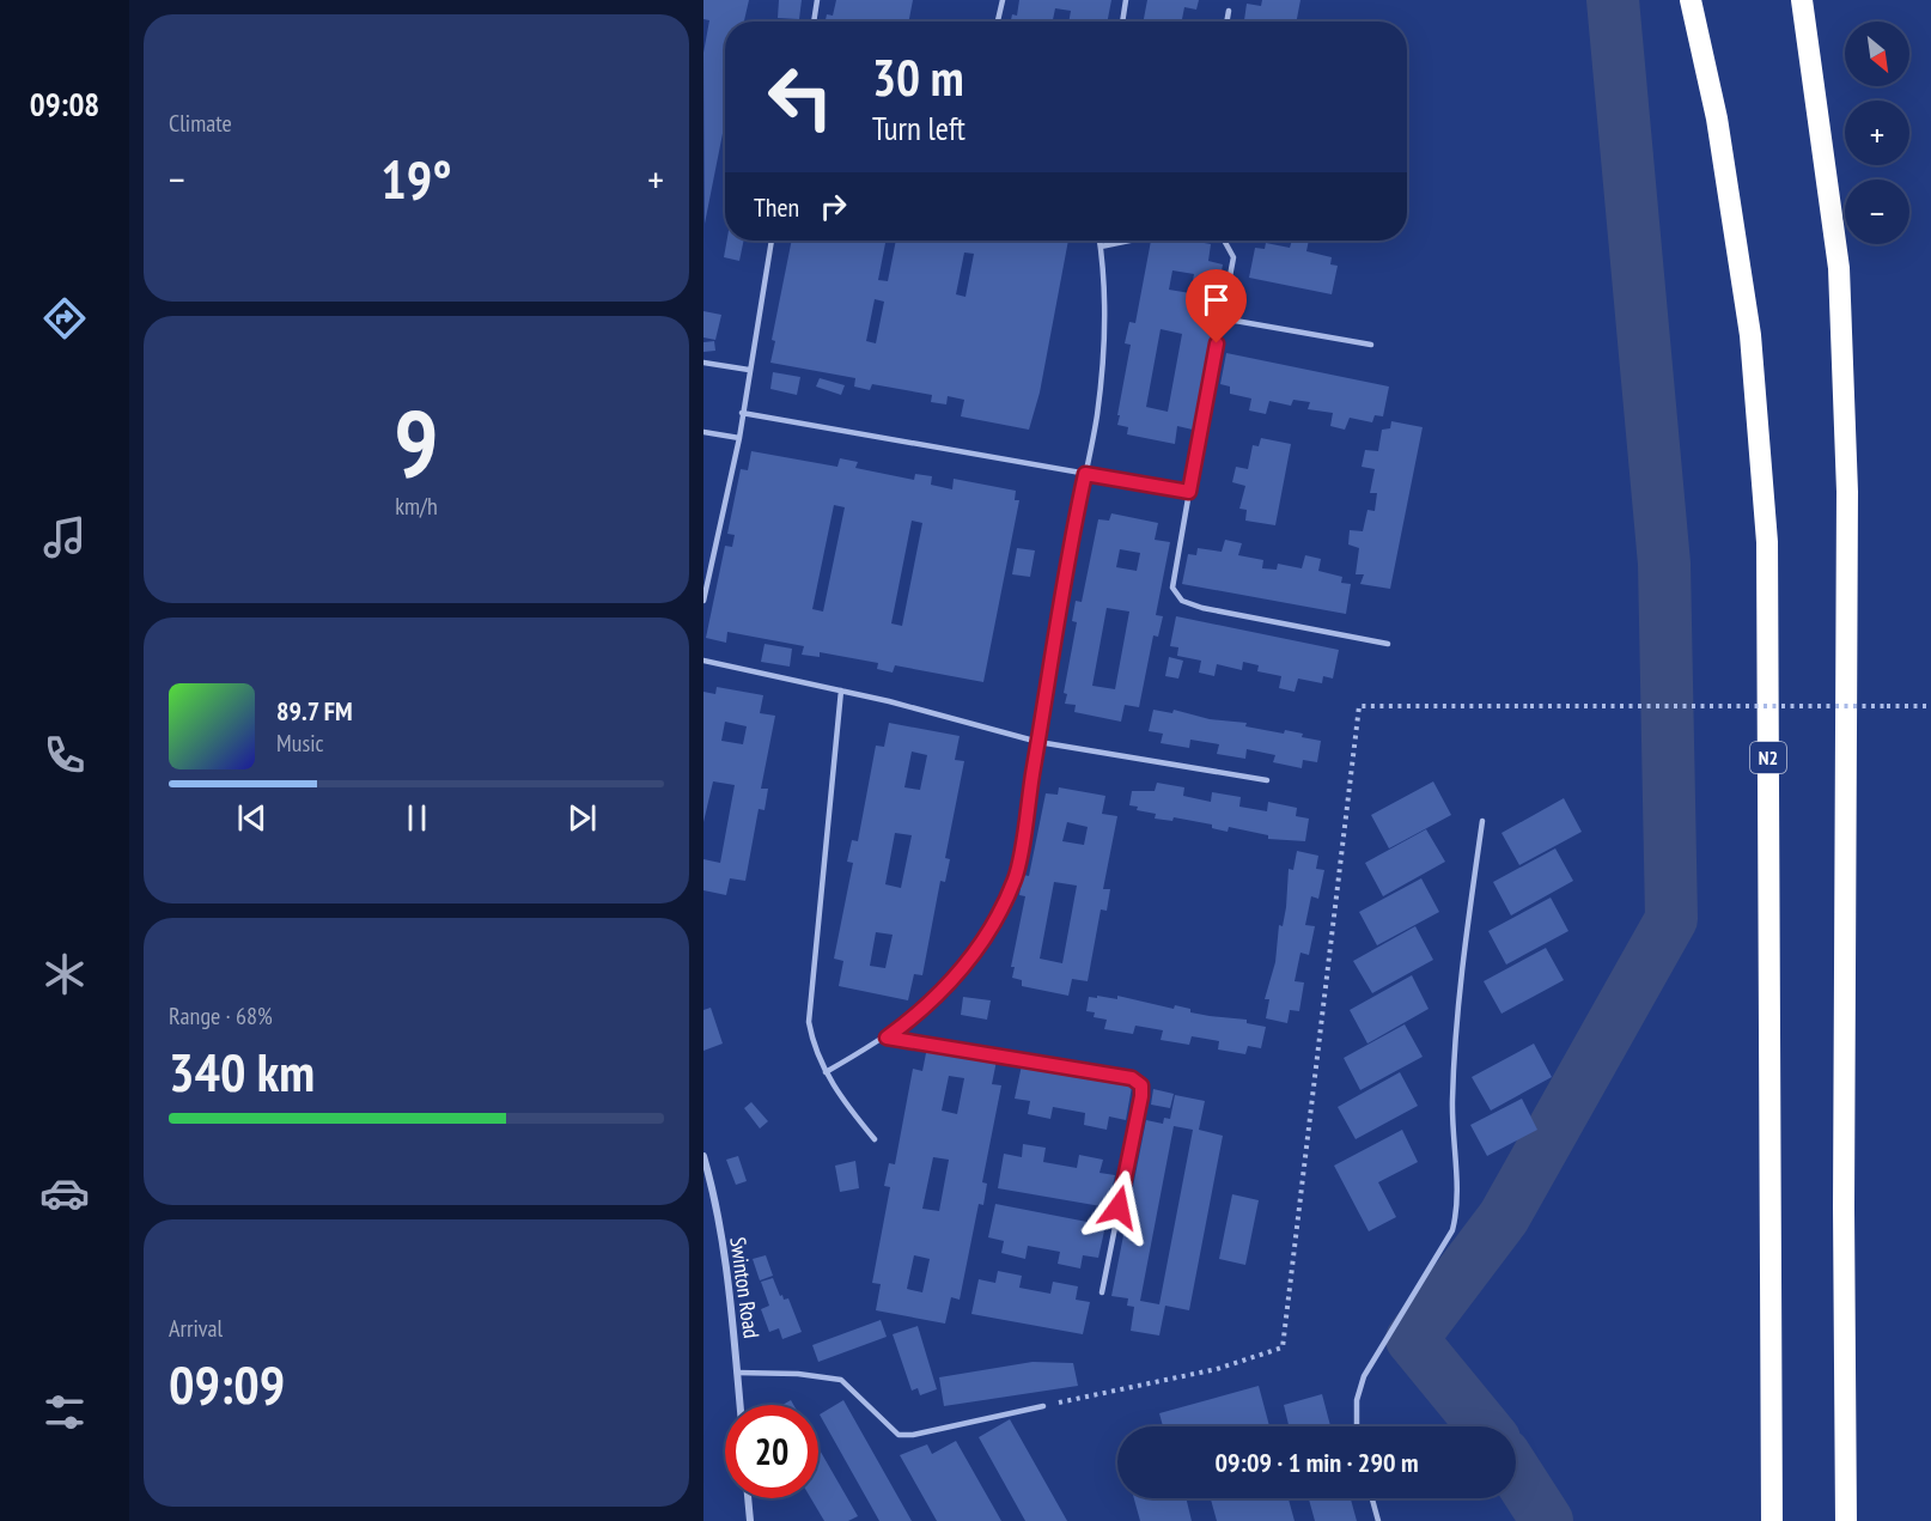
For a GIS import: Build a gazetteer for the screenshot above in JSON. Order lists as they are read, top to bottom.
{
  "streets": {
    "highway": ["N2"],
    "street": ["Swinton Road"]
  },
  "north": "bottom right",
  "page": {
    "tabs": "09:08",
    "tile": [
      "Climate",
      ["9", "km/h"],
      ["Range · 68%", "340 km"],
      ["Arrival", "09:09"]
    ],
    "map_buttons": ["+", "−"],
    "turn": ["30 m", "Turn left"],
    "heat": ["−", "19°", "+"],
    "then": "Then",
    "song": ["89.7 FM", "Music"],
    "limit": "20",
    "trip": "09:09 · 1 min · 290 m"
  }
}
